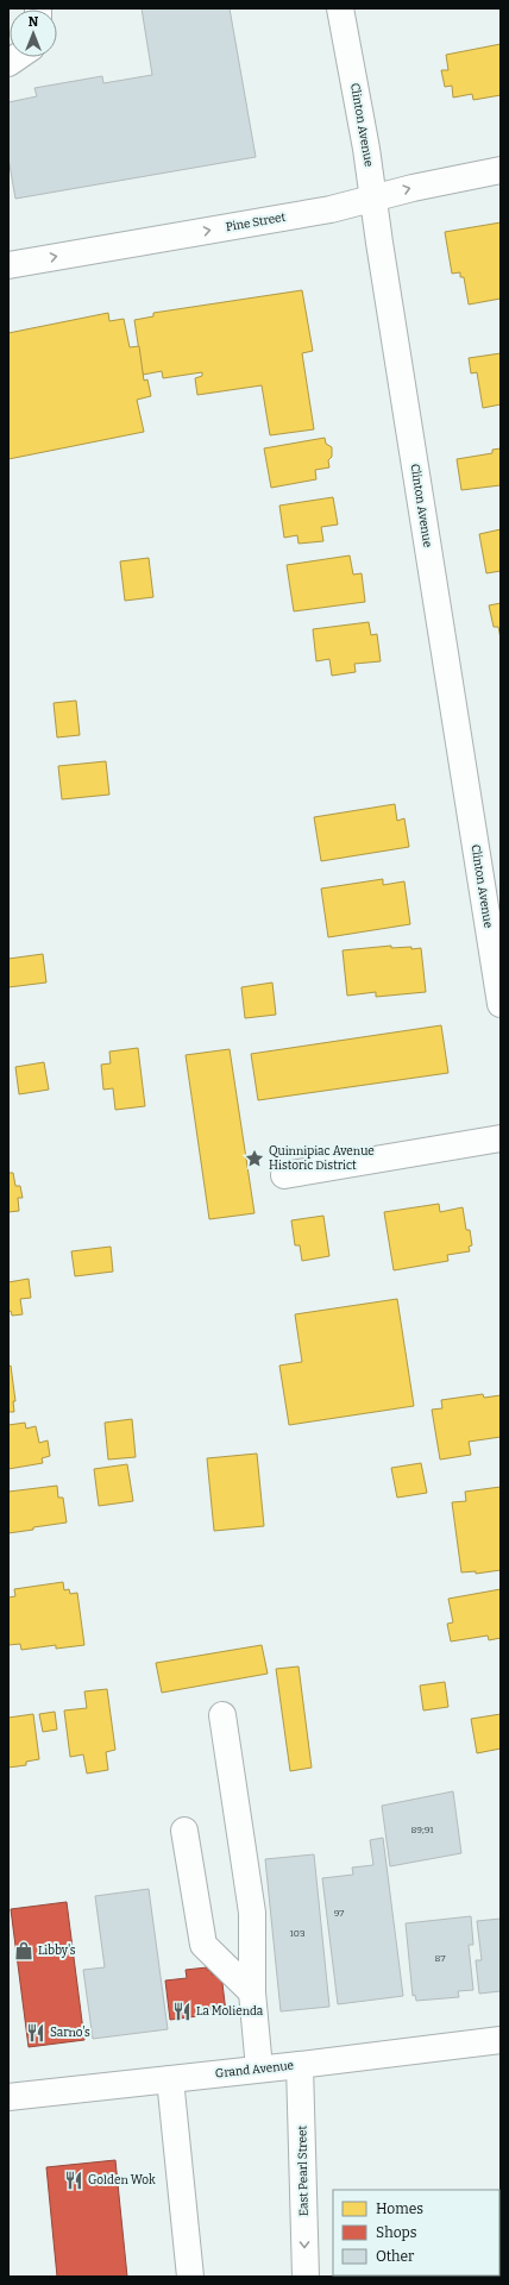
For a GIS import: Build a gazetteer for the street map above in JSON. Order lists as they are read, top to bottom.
{
  "streets": {
    "street": [
      "Clinton Avenue",
      "Pine Street",
      "Grand Avenue",
      "East Pearl Street"
    ]
  },
  "crossings": [
    ["Clinton Avenue", "Pine Street"],
    ["Grand Avenue", "East Pearl Street"]
  ],
  "one_way": ["Pine Street"],
  "places": {
    "place": ["Quinnipiac Avenue Historic District"],
    "shop": ["Libby's"],
    "restaurant": ["La Molienda", "Sarno's", "Golden Wok"]
  },
  "house_numbers": [
    "89;91",
    "97",
    "103",
    "87"
  ],
  "legend": ["Homes", "Shops", "Other"],
  "north": "top"
}
